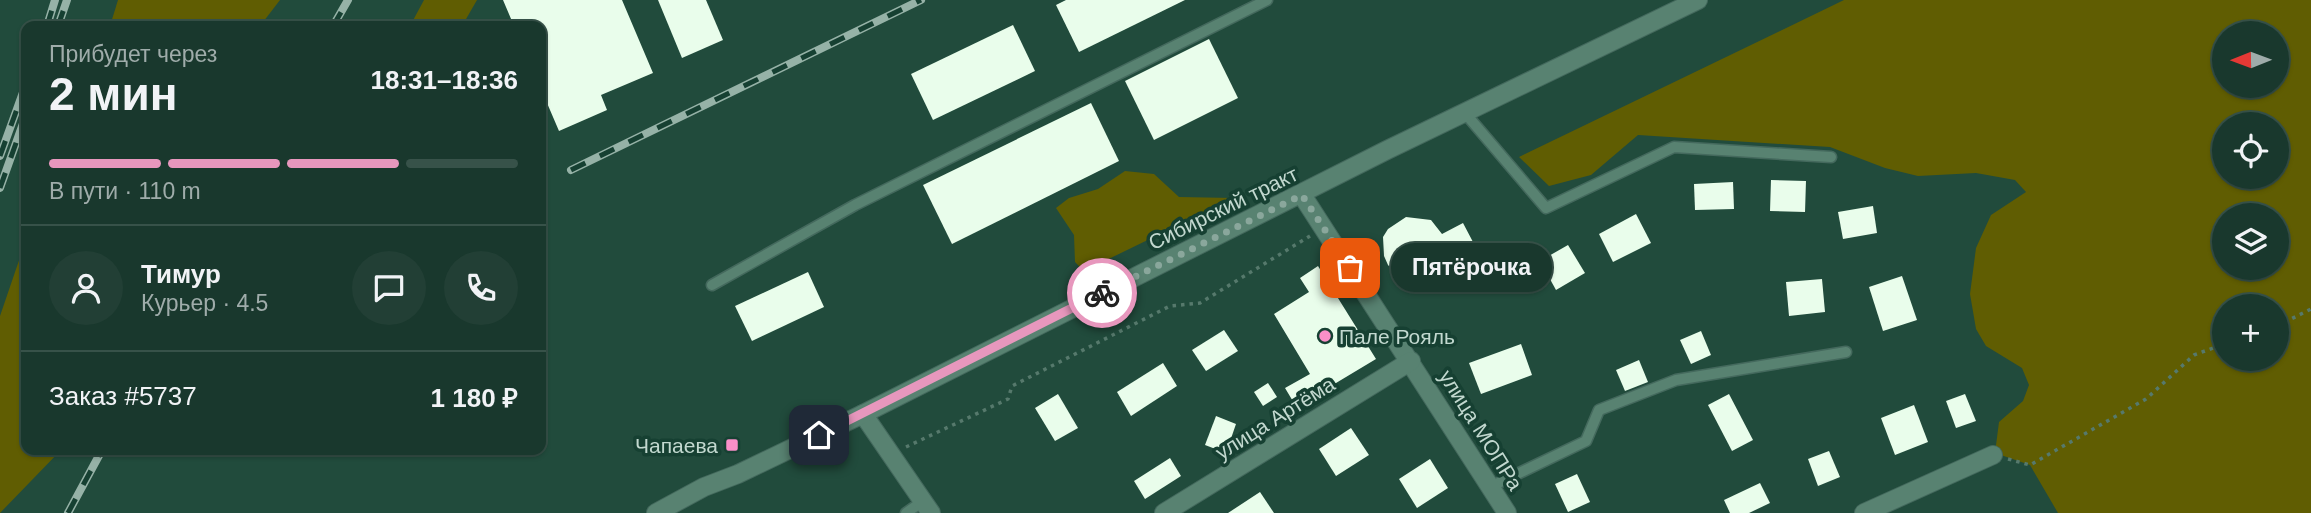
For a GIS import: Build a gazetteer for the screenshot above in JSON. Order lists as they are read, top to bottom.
{
  "streets": {
    "main road": ["Сибирский тракт", "улица Артёма", "улица МОПРа"]
  },
  "crossings": [
    ["Сибирский тракт", "улица МОПРа"],
    ["улица Артёма", "улица МОПРа"]
  ],
  "places": {
    "other": ["Пятёрочка", "Пале Рояль"],
    "transit": ["Чапаева"]
  },
  "north": "left",
  "page": {
    "map_buttons": "+",
    "heading": ["2 мин", "Прибудет через", "18:31–18:36"],
    "panel": [
      "Тимур",
      "Курьер · 4.5",
      "Заказ #5737",
      "1 180 ₽"
    ],
    "bar": "В пути · 110 m",
    "bubble": "Пятёрочка"
  }
}
